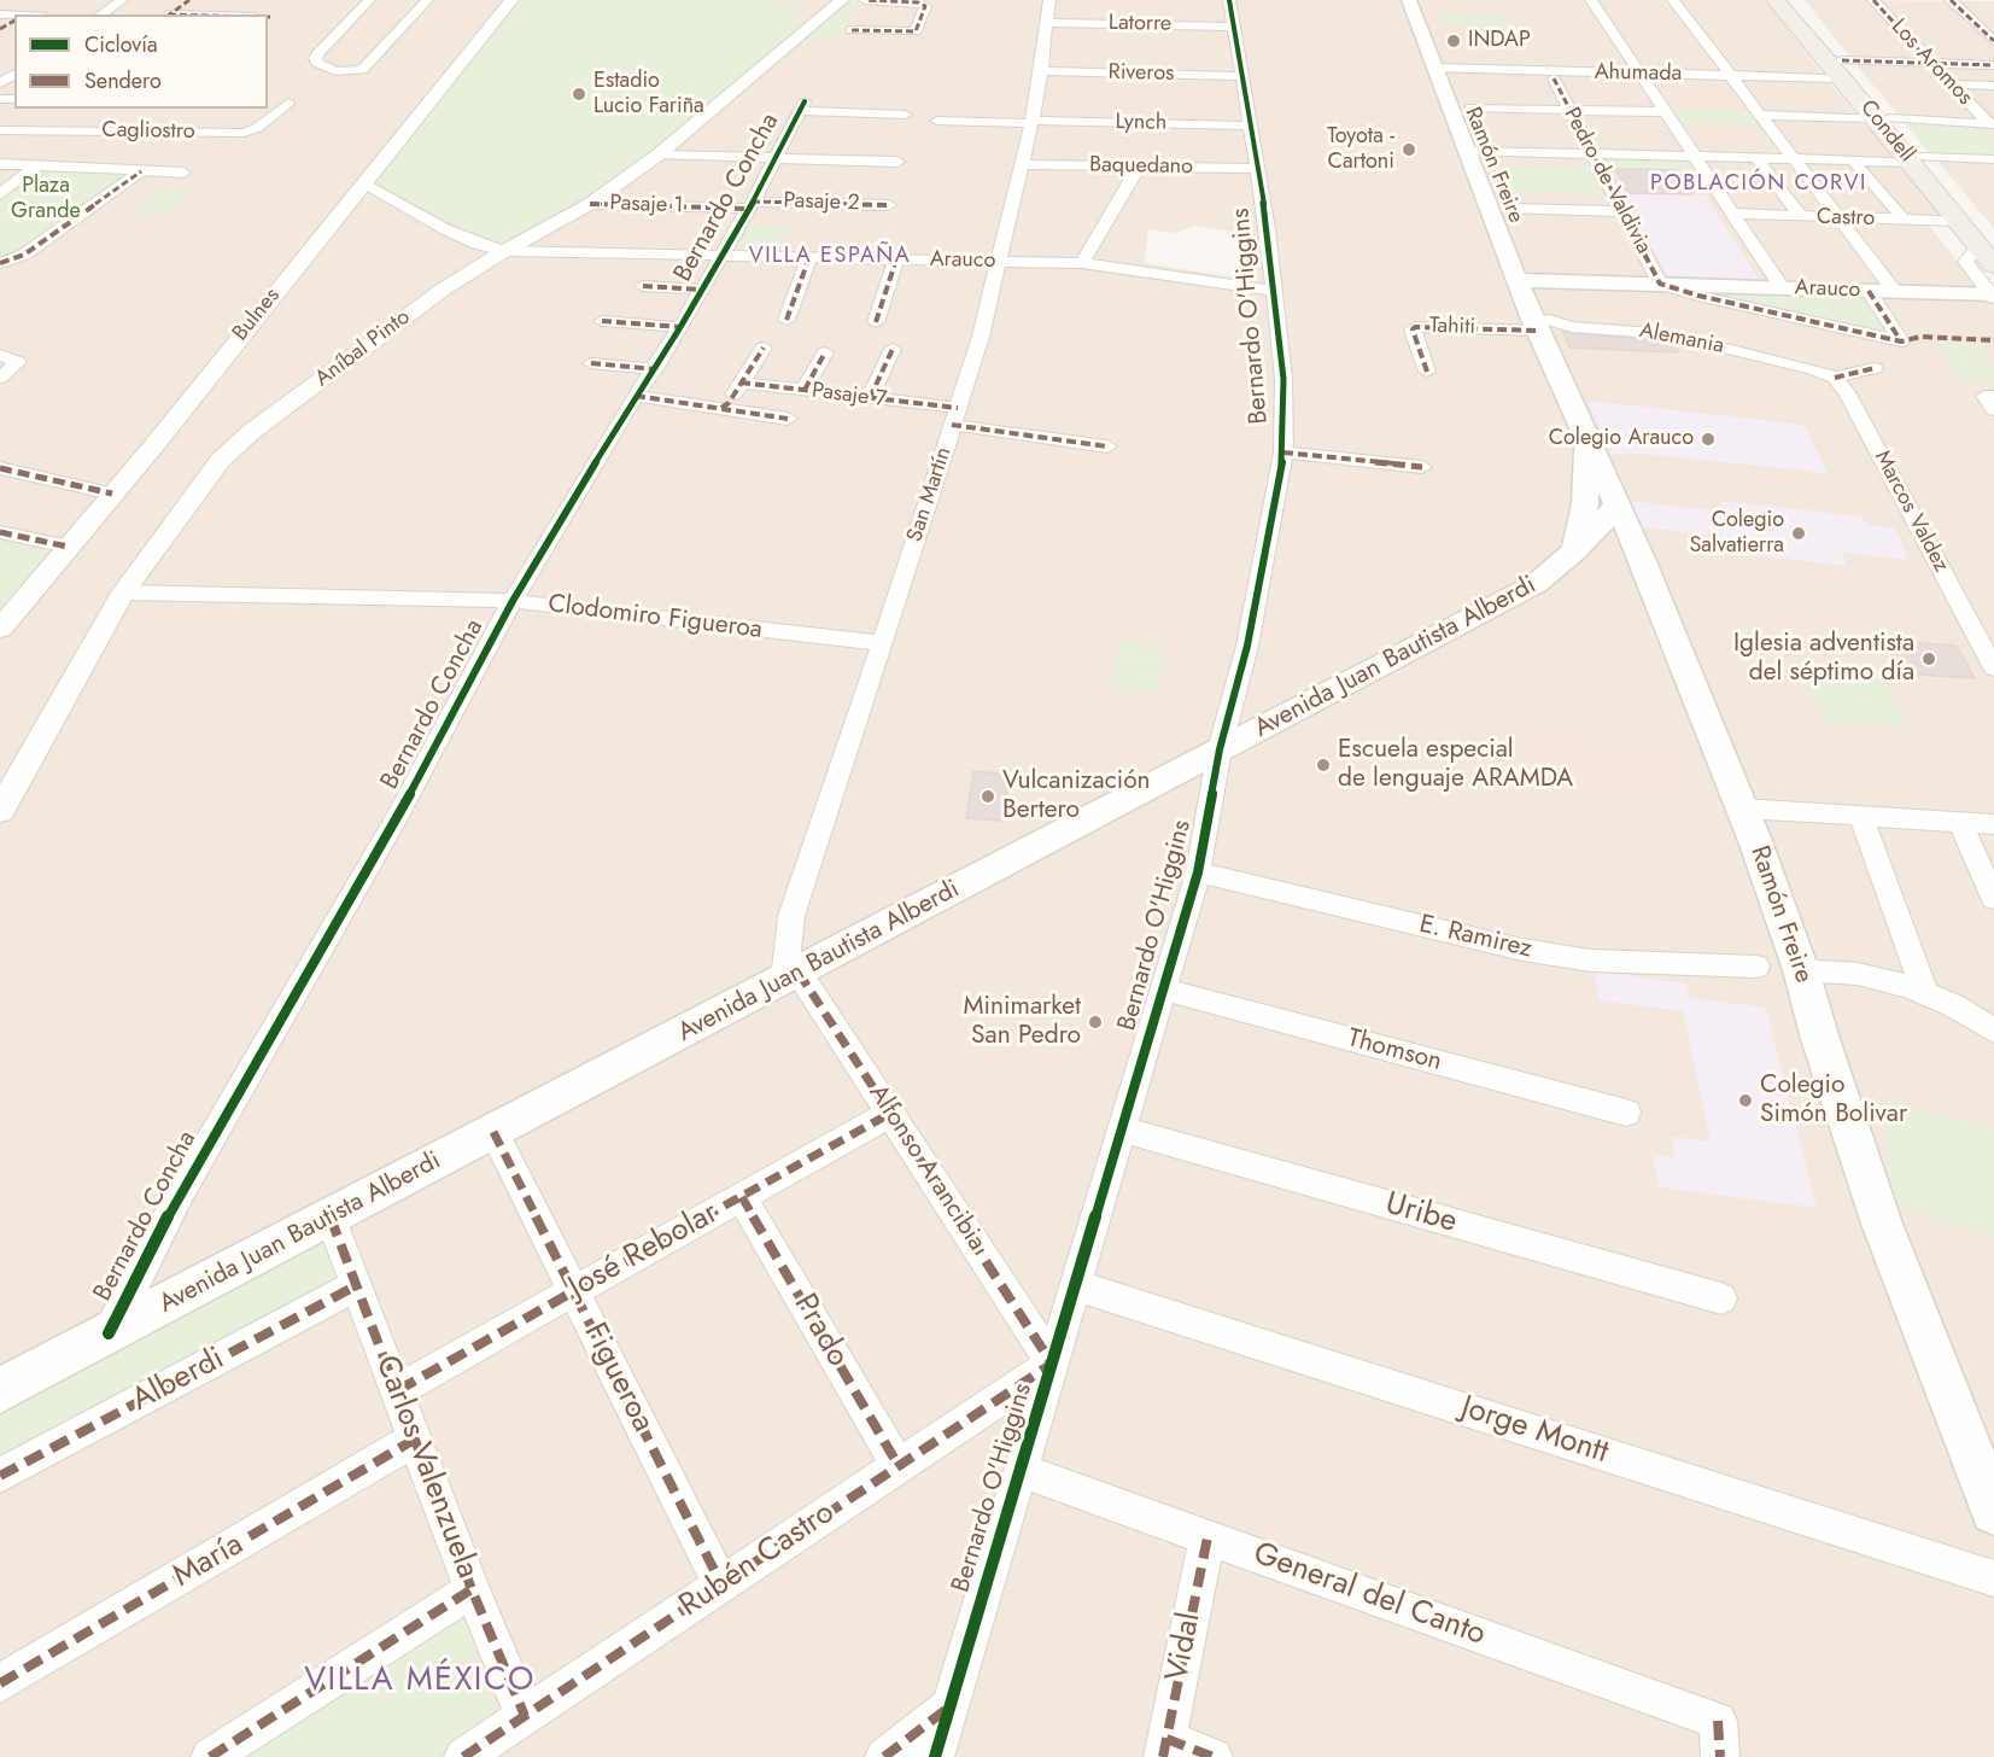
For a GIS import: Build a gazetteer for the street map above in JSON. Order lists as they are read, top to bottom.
{
  "streets": {
    "main road": [
      "Condell",
      "Ramón Freire",
      "Arauco",
      "Avenida Juan Bautista Alberdi"
    ],
    "street": [
      "Latorre",
      "Los Aromos",
      "Riveros",
      "Ahumada",
      "Lynch",
      "Cagliostro",
      "Baquedano",
      "Pedro de Valdivia",
      "Bernardo Concha",
      "Pasaje 2",
      "Pasaje 1",
      "Castro",
      "Bulnes",
      "Bernardo O'Higgins",
      "Tahiti",
      "Alemania",
      "Aníbal Pinto",
      "Pasaje 7",
      "San Martín",
      "Marcos Valdez",
      "Clodomiro Figueroa",
      "E. Ramirez",
      "Thomson",
      "Alfonso Arancibia",
      "Uribe",
      "José Rebolar",
      "Prado",
      "Figueroa",
      "Alberdi",
      "Jorge Montt",
      "Carlos Valenzuela",
      "Rubén Castro",
      "María",
      "General del Canto",
      "Vidal"
    ]
  },
  "crossings": [
    ["Latorre", "Bernardo O'Higgins"],
    ["Latorre", "San Martín"],
    ["Los Aromos", "Ahumada"],
    ["Riveros", "Bernardo O'Higgins"],
    ["Riveros", "San Martín"],
    ["Ahumada", "Condell"],
    ["Ahumada", "Ramón Freire"],
    ["Lynch", "Bernardo O'Higgins"],
    ["Lynch", "San Martín"],
    ["Condell", "Castro"],
    ["Ramón Freire", "Arauco"],
    ["Ramón Freire", "Tahiti"],
    ["Ramón Freire", "Alemania"],
    ["Ramón Freire", "Avenida Juan Bautista Alberdi"],
    ["Baquedano", "Bernardo O'Higgins"],
    ["Baquedano", "San Martín"],
    ["Pedro de Valdivia", "Arauco"],
    ["Bernardo Concha", "Pasaje 2"],
    ["Bernardo Concha", "Pasaje 1"],
    ["Bernardo Concha", "Arauco"],
    ["Bernardo Concha", "Pasaje 7"],
    ["Bernardo Concha", "Clodomiro Figueroa"],
    ["Bernardo Concha", "Avenida Juan Bautista Alberdi"],
    ["Pasaje 2", "Pasaje 1"],
    ["Pasaje 1", "Aníbal Pinto"],
    ["Arauco", "Bulnes"],
    ["Arauco", "Bernardo O'Higgins"],
    ["Arauco", "Aníbal Pinto"],
    ["Arauco", "San Martín"],
    ["Bernardo O'Higgins", "Avenida Juan Bautista Alberdi"],
    ["Bernardo O'Higgins", "E. Ramirez"],
    ["Bernardo O'Higgins", "Thomson"],
    ["Bernardo O'Higgins", "Alfonso Arancibia"],
    ["Bernardo O'Higgins", "Uribe"],
    ["Bernardo O'Higgins", "Jorge Montt"],
    ["Bernardo O'Higgins", "Rubén Castro"],
    ["Bernardo O'Higgins", "General del Canto"],
    ["Tahiti", "Alemania"],
    ["Alemania", "Marcos Valdez"],
    ["Aníbal Pinto", "Clodomiro Figueroa"],
    ["Pasaje 7", "San Martín"],
    ["San Martín", "Clodomiro Figueroa"],
    ["San Martín", "Avenida Juan Bautista Alberdi"],
    ["San Martín", "Alfonso Arancibia"],
    ["Avenida Juan Bautista Alberdi", "Alfonso Arancibia"],
    ["Avenida Juan Bautista Alberdi", "Figueroa"],
    ["Avenida Juan Bautista Alberdi", "Carlos Valenzuela"],
    ["Alfonso Arancibia", "José Rebolar"],
    ["Alfonso Arancibia", "Rubén Castro"],
    ["José Rebolar", "Prado"],
    ["José Rebolar", "Figueroa"],
    ["José Rebolar", "Carlos Valenzuela"],
    ["Prado", "Rubén Castro"],
    ["Figueroa", "Rubén Castro"],
    ["Alberdi", "Carlos Valenzuela"],
    ["Carlos Valenzuela", "Rubén Castro"],
    ["Carlos Valenzuela", "María"],
    ["General del Canto", "Vidal"]
  ],
  "districts": ["POBLACIÓN CORVI", "VILLA ESPAÑA", "VILLA MÉXICO"],
  "parks": ["Plaza Grande"],
  "places": [
    "INDAP",
    "Estadio Lucio Fariña",
    "Toyota - Cartoni",
    "Colegio Arauco",
    "Colegio Salvatierra",
    "Iglesia adventista del séptimo día",
    "Escuela especial de lenguaje ARAMDA",
    "Vulcanización Bertero",
    "Minimarket San Pedro",
    "Colegio Simón Bolivar"
  ],
  "legend": ["Ciclovía", "Sendero"]
}
